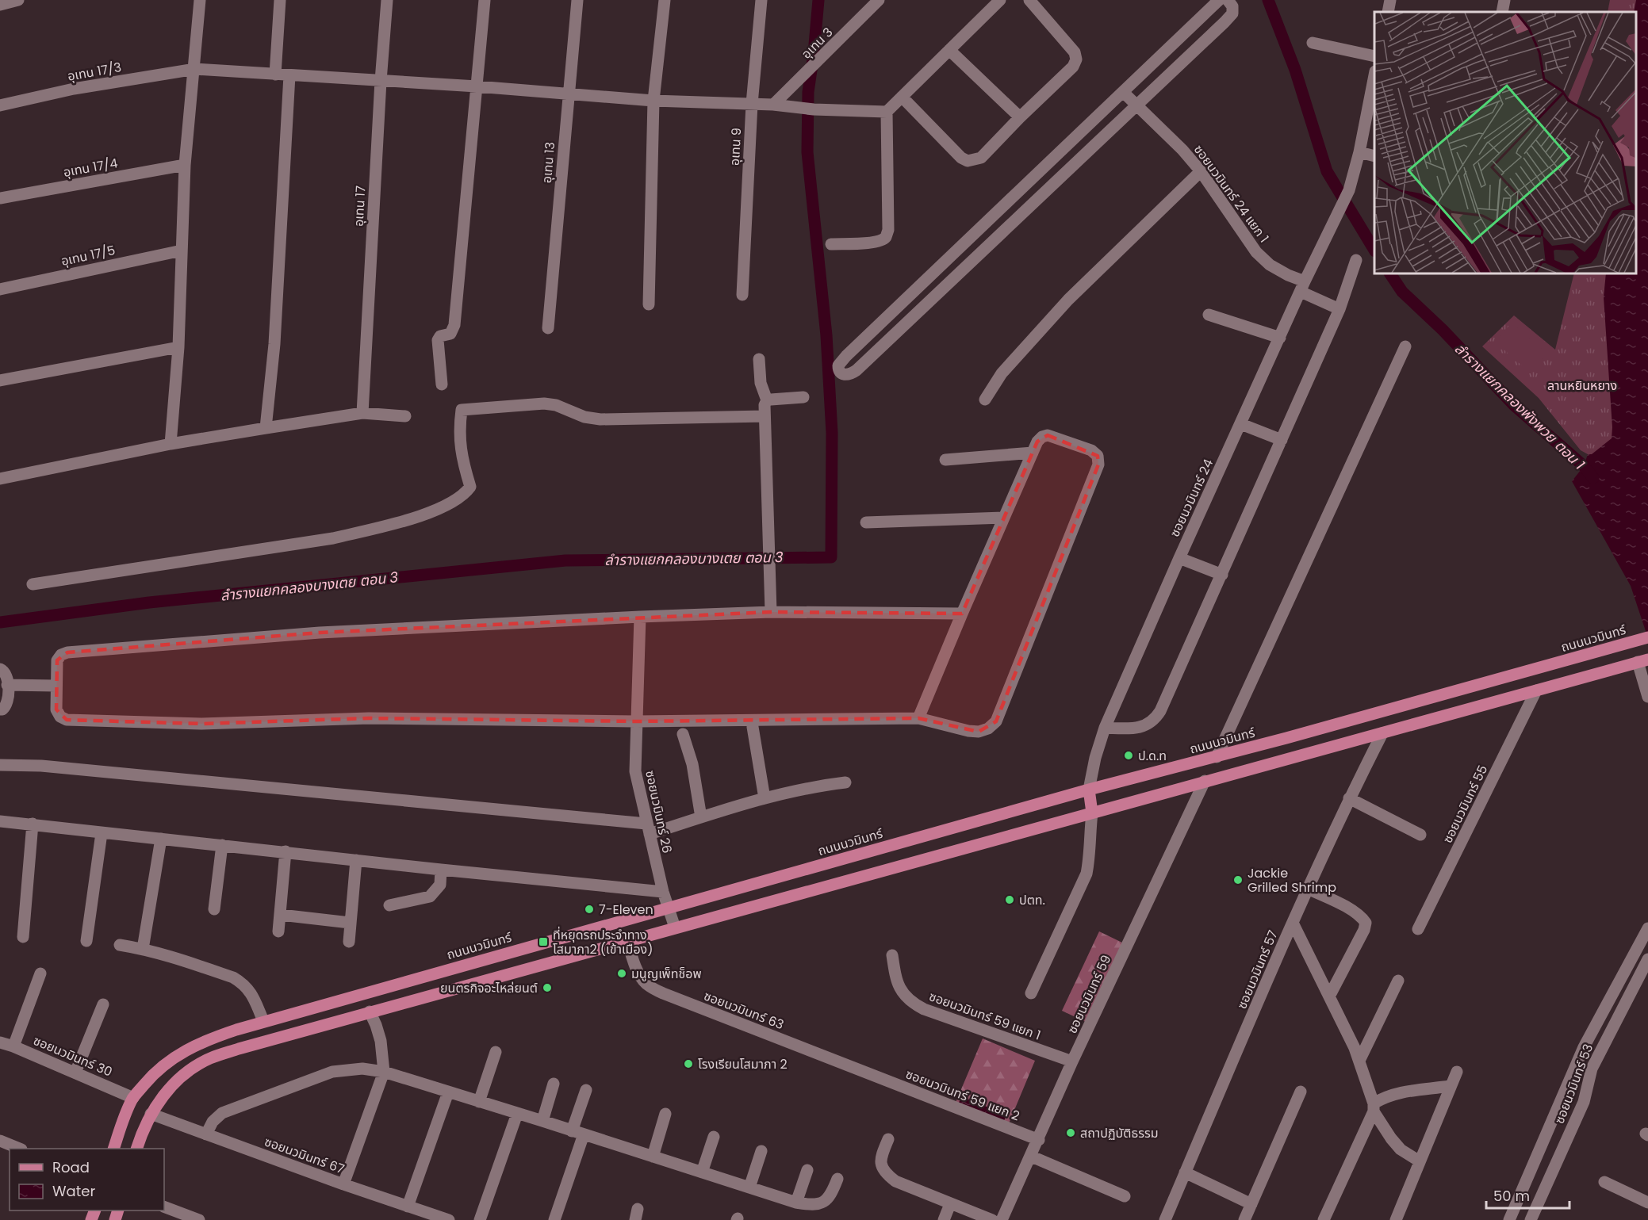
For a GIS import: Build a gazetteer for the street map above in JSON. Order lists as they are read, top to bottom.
{
  "streets": {
    "main road": ["ถนนนวมินทร์"],
    "street": [
      "อุเทน 3",
      "อุเทน 17/3",
      "อุเทน 9",
      "อุเทน 13",
      "อุเทน 17/4",
      "ซอยนวมินทร์ 24 แยก 1",
      "อุเทน 17",
      "อุเทน 17/5",
      "ซอยนวมินทร์ 24",
      "ซอยนวมินทร์ 55",
      "ซอยนวมินทร์ 26",
      "ซอยนวมินทร์ 57",
      "ซอยนวมินทร์ 59",
      "ซอยนวมินทร์ 63",
      "ซอยนวมินทร์ 59 แยก 1",
      "ซอยนวมินทร์ 30",
      "ซอยนวมินทร์ 53",
      "ซอยนวมินทร์ 59 แยก 2",
      "ซอยนวมินทร์ 67"
    ]
  },
  "crossings": [
    ["อุเทน 3", "อุเทน 17/3"],
    ["อุเทน 17/3", "อุเทน 9"],
    ["อุเทน 17/3", "อุเทน 13"],
    ["อุเทน 17/3", "อุเทน 17"],
    ["ซอยนวมินทร์ 24 แยก 1", "ซอยนวมินทร์ 24"],
    ["ซอยนวมินทร์ 24", "ถนนนวมินทร์"],
    ["ถนนนวมินทร์", "ซอยนวมินทร์ 26"],
    ["ถนนนวมินทร์", "ซอยนวมินทร์ 30"],
    ["ซอยนวมินทร์ 59", "ซอยนวมินทร์ 59 แยก 1"],
    ["ซอยนวมินทร์ 59", "ซอยนวมินทร์ 59 แยก 2"],
    ["ซอยนวมินทร์ 63", "ซอยนวมินทร์ 59 แยก 2"]
  ],
  "water": ["ลำรางแยกคลองพังพวย ตอน 1", "ลำรางแยกคลองบางเตย ตอน 3"],
  "parks": ["ลานหยินหยาง"],
  "places": {
    "other": [
      "ป.ด.ท",
      "Jackie Grilled Shrimp",
      "ปตท.",
      "7-Eleven",
      "มนูญเพ็ทช็อพ",
      "ยนตรกิจอะไหล่ยนต์",
      "โรงเรียนโสมาภา 2",
      "สถาปฏิบัติธรรม"
    ],
    "transit": ["ที่หยุดรถประจำทาง โสมาภา2 (เข้าเมือง)"]
  },
  "legend": ["Road", "Water"],
  "scale_bar": "50 m"
}
